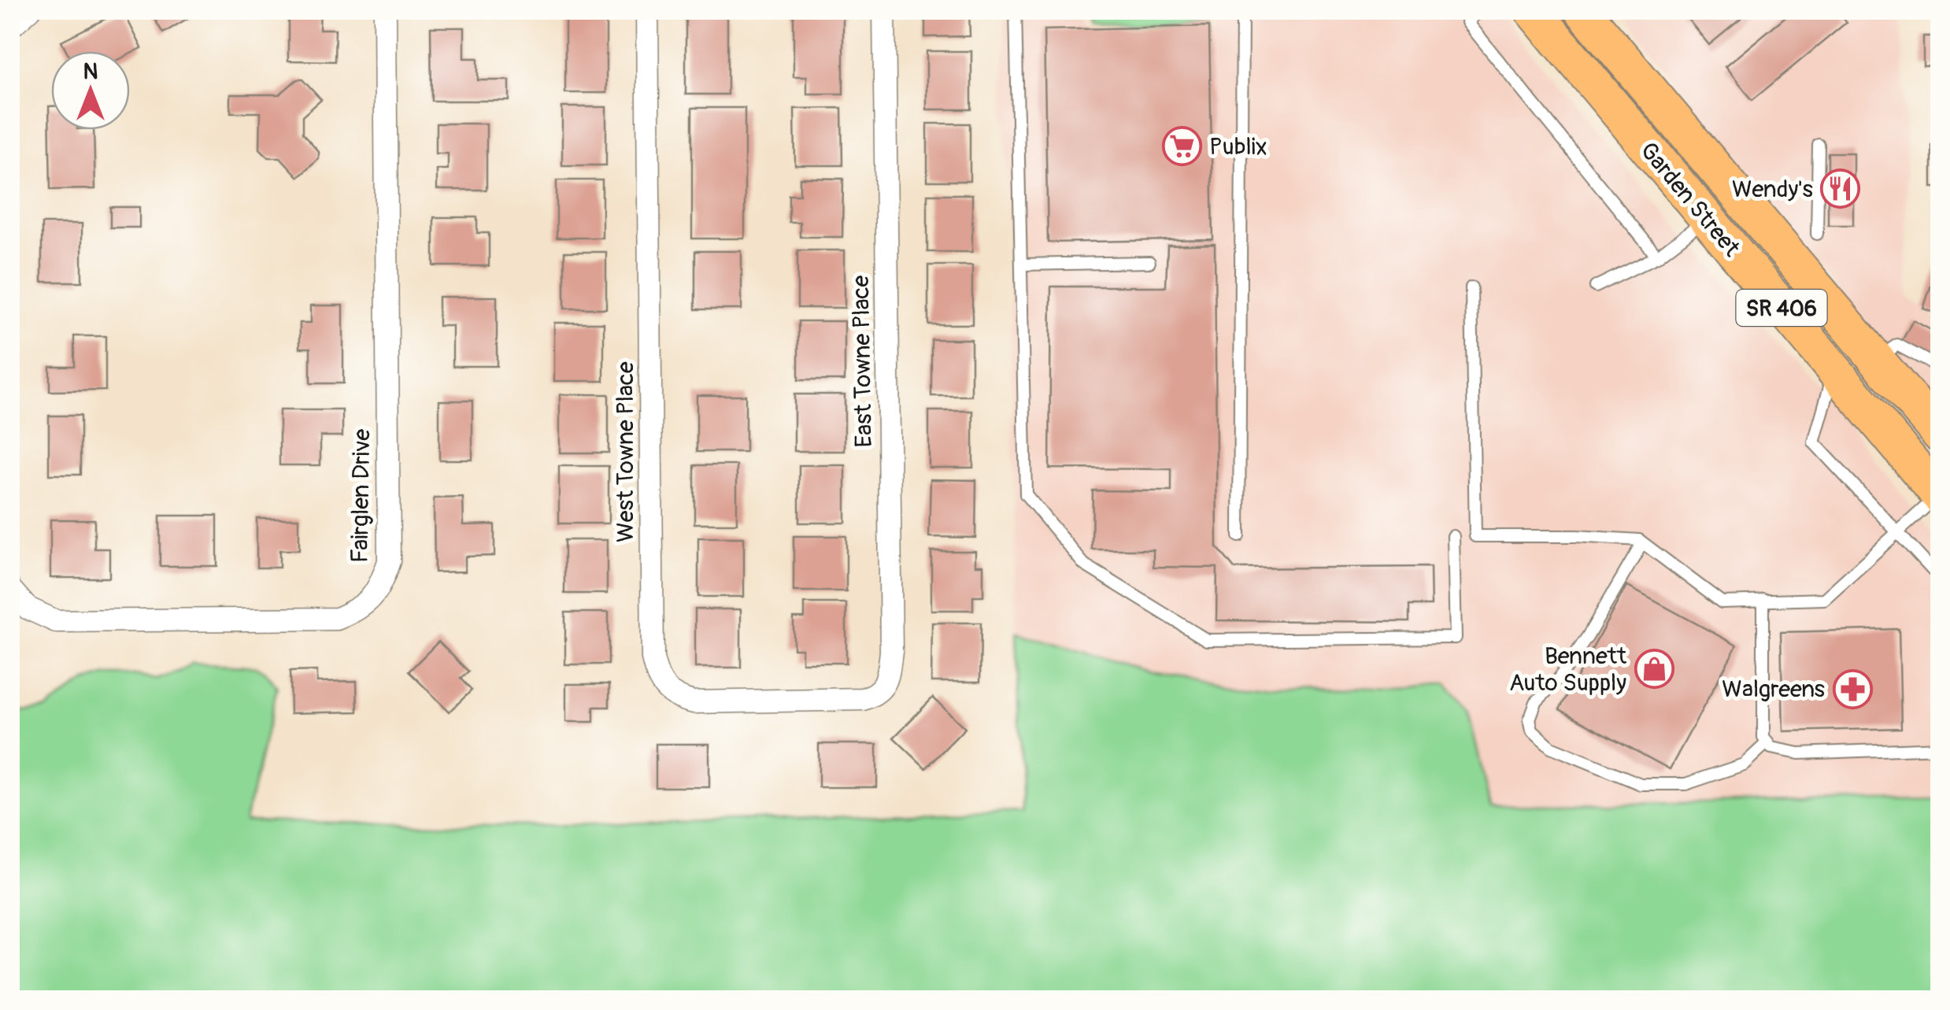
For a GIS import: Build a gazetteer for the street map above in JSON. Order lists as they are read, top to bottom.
{
  "streets": {
    "main road": ["Garden Street", "SR 406"],
    "street": ["East Towne Place", "West Towne Place", "Fairglen Drive"]
  },
  "crossings": [
    ["East Towne Place", "West Towne Place"]
  ],
  "places": {
    "supermarket": ["Publix"],
    "restaurant": ["Wendy's"],
    "shop": ["Bennett Auto Supply"],
    "pharmacy": ["Walgreens"]
  },
  "north": "top"
}
